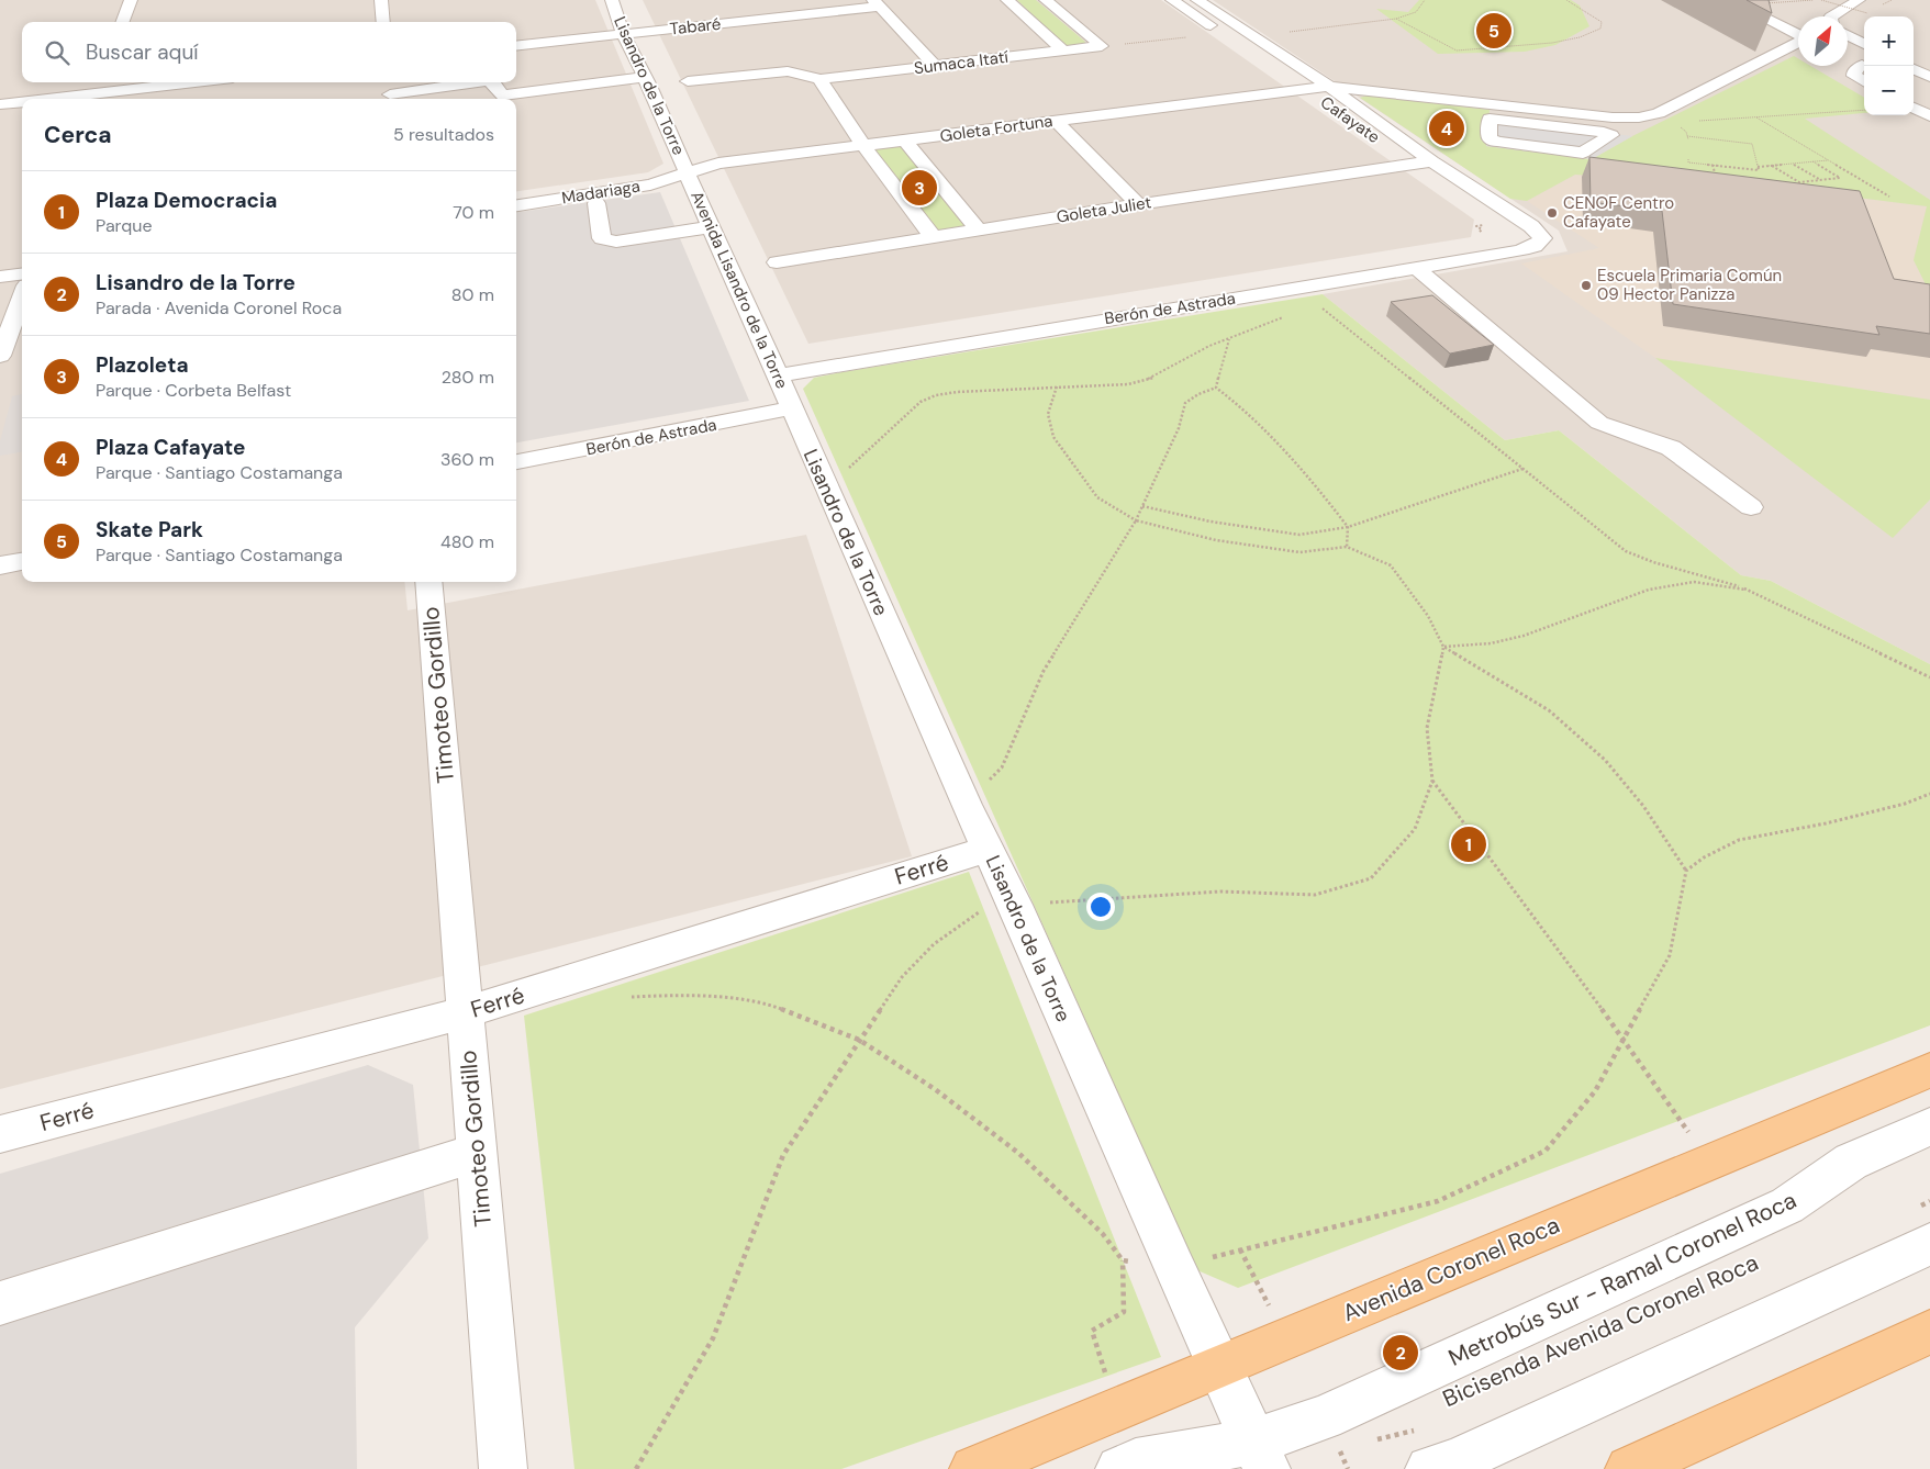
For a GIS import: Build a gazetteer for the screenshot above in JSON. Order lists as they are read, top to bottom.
{
  "streets": {
    "main road": ["Avenida Coronel Roca"],
    "street": [
      "Tabaré",
      "Sumaca Itatí",
      "Lisandro de la Torre",
      "Cafayate",
      "Goleta Fortuna",
      "Madariaga",
      "Goleta Juliet",
      "Avenida Lisandro de la Torre",
      "Berón de Astrada",
      "Timoteo Gordillo",
      "Ferré",
      "Metrobús Sur - Ramal Coronel Roca"
    ]
  },
  "crossings": [
    ["Tabaré", "Lisandro de la Torre"],
    ["Lisandro de la Torre", "Goleta Fortuna"],
    ["Lisandro de la Torre", "Madariaga"],
    ["Lisandro de la Torre", "Avenida Lisandro de la Torre"],
    ["Lisandro de la Torre", "Berón de Astrada"],
    ["Lisandro de la Torre", "Ferré"],
    ["Lisandro de la Torre", "Avenida Coronel Roca"],
    ["Lisandro de la Torre", "Metrobús Sur - Ramal Coronel Roca"],
    ["Cafayate", "Goleta Fortuna"],
    ["Cafayate", "Goleta Juliet"],
    ["Cafayate", "Berón de Astrada"],
    ["Goleta Fortuna", "Madariaga"],
    ["Goleta Fortuna", "Avenida Lisandro de la Torre"],
    ["Madariaga", "Avenida Lisandro de la Torre"],
    ["Avenida Lisandro de la Torre", "Berón de Astrada"],
    ["Timoteo Gordillo", "Ferré"]
  ],
  "places": ["CENOF Centro Cafayate", "Escuela Primaria Común 09 Hector Panizza"],
  "north": "top right",
  "page": {
    "pins": [
      "5",
      "4",
      "3",
      "1",
      "2"
    ],
    "map_buttons": ["+", "−"],
    "search": "Buscar aquí",
    "heading": ["Cerca", "5 resultados"],
    "list": [
      {
        "mark": "1",
        "name": "Plaza Democracia",
        "note": "Parque",
        "value": "70 m"
      },
      {
        "mark": "2",
        "name": "Lisandro de la Torre",
        "note": "Parada · Avenida Coronel Roca",
        "value": "80 m"
      },
      {
        "mark": "3",
        "name": "Plazoleta",
        "note": "Parque · Corbeta Belfast",
        "value": "280 m"
      },
      {
        "mark": "4",
        "name": "Plaza Cafayate",
        "note": "Parque · Santiago Costamanga",
        "value": "360 m"
      },
      {
        "mark": "5",
        "name": "Skate Park",
        "note": "Parque · Santiago Costamanga",
        "value": "480 m"
      }
    ]
  }
}
